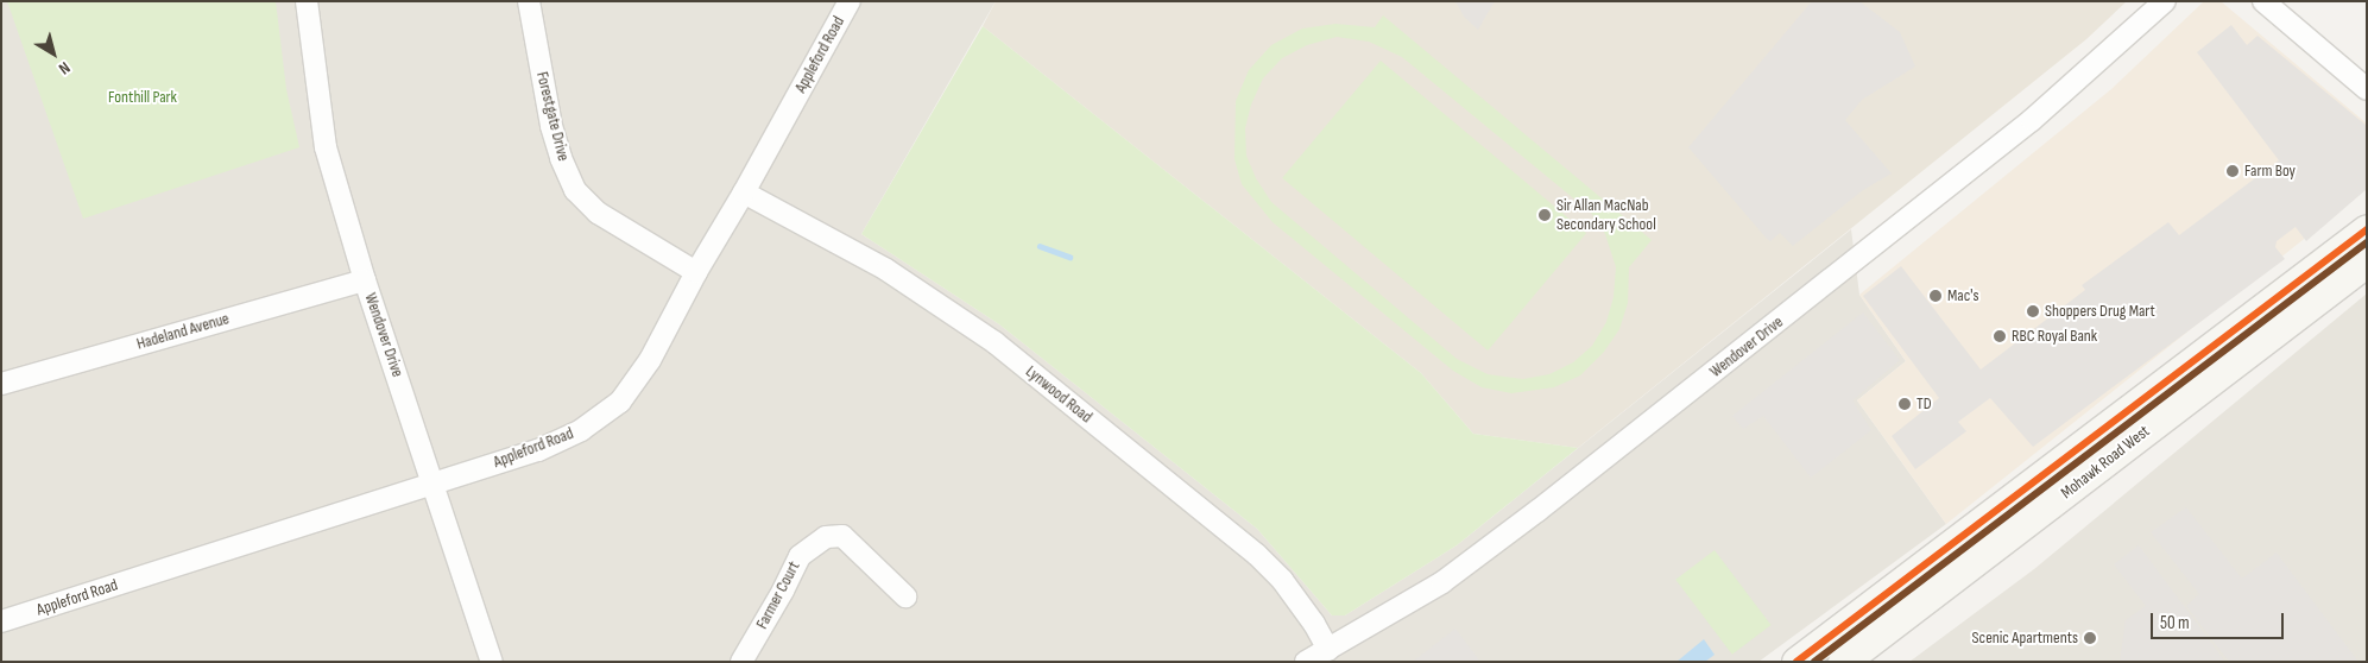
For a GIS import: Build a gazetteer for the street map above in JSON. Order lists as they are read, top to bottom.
{
  "streets": {
    "main road": ["Mohawk Road West"],
    "street": [
      "Appleford Road",
      "Forestgate Drive",
      "Hadeland Avenue",
      "Wendover Drive",
      "Lynwood Road",
      "Farmer Court"
    ]
  },
  "crossings": [
    ["Appleford Road", "Forestgate Drive"],
    ["Appleford Road", "Wendover Drive"],
    ["Appleford Road", "Lynwood Road"],
    ["Hadeland Avenue", "Wendover Drive"],
    ["Wendover Drive", "Lynwood Road"]
  ],
  "parks": ["Fonthill Park"],
  "places": [
    "Farm Boy",
    "Sir Allan MacNab Secondary School",
    "Mac's",
    "Shoppers Drug Mart",
    "RBC Royal Bank",
    "TD",
    "Scenic Apartments"
  ],
  "scale_bar": "50 m",
  "north": "bottom right"
}
